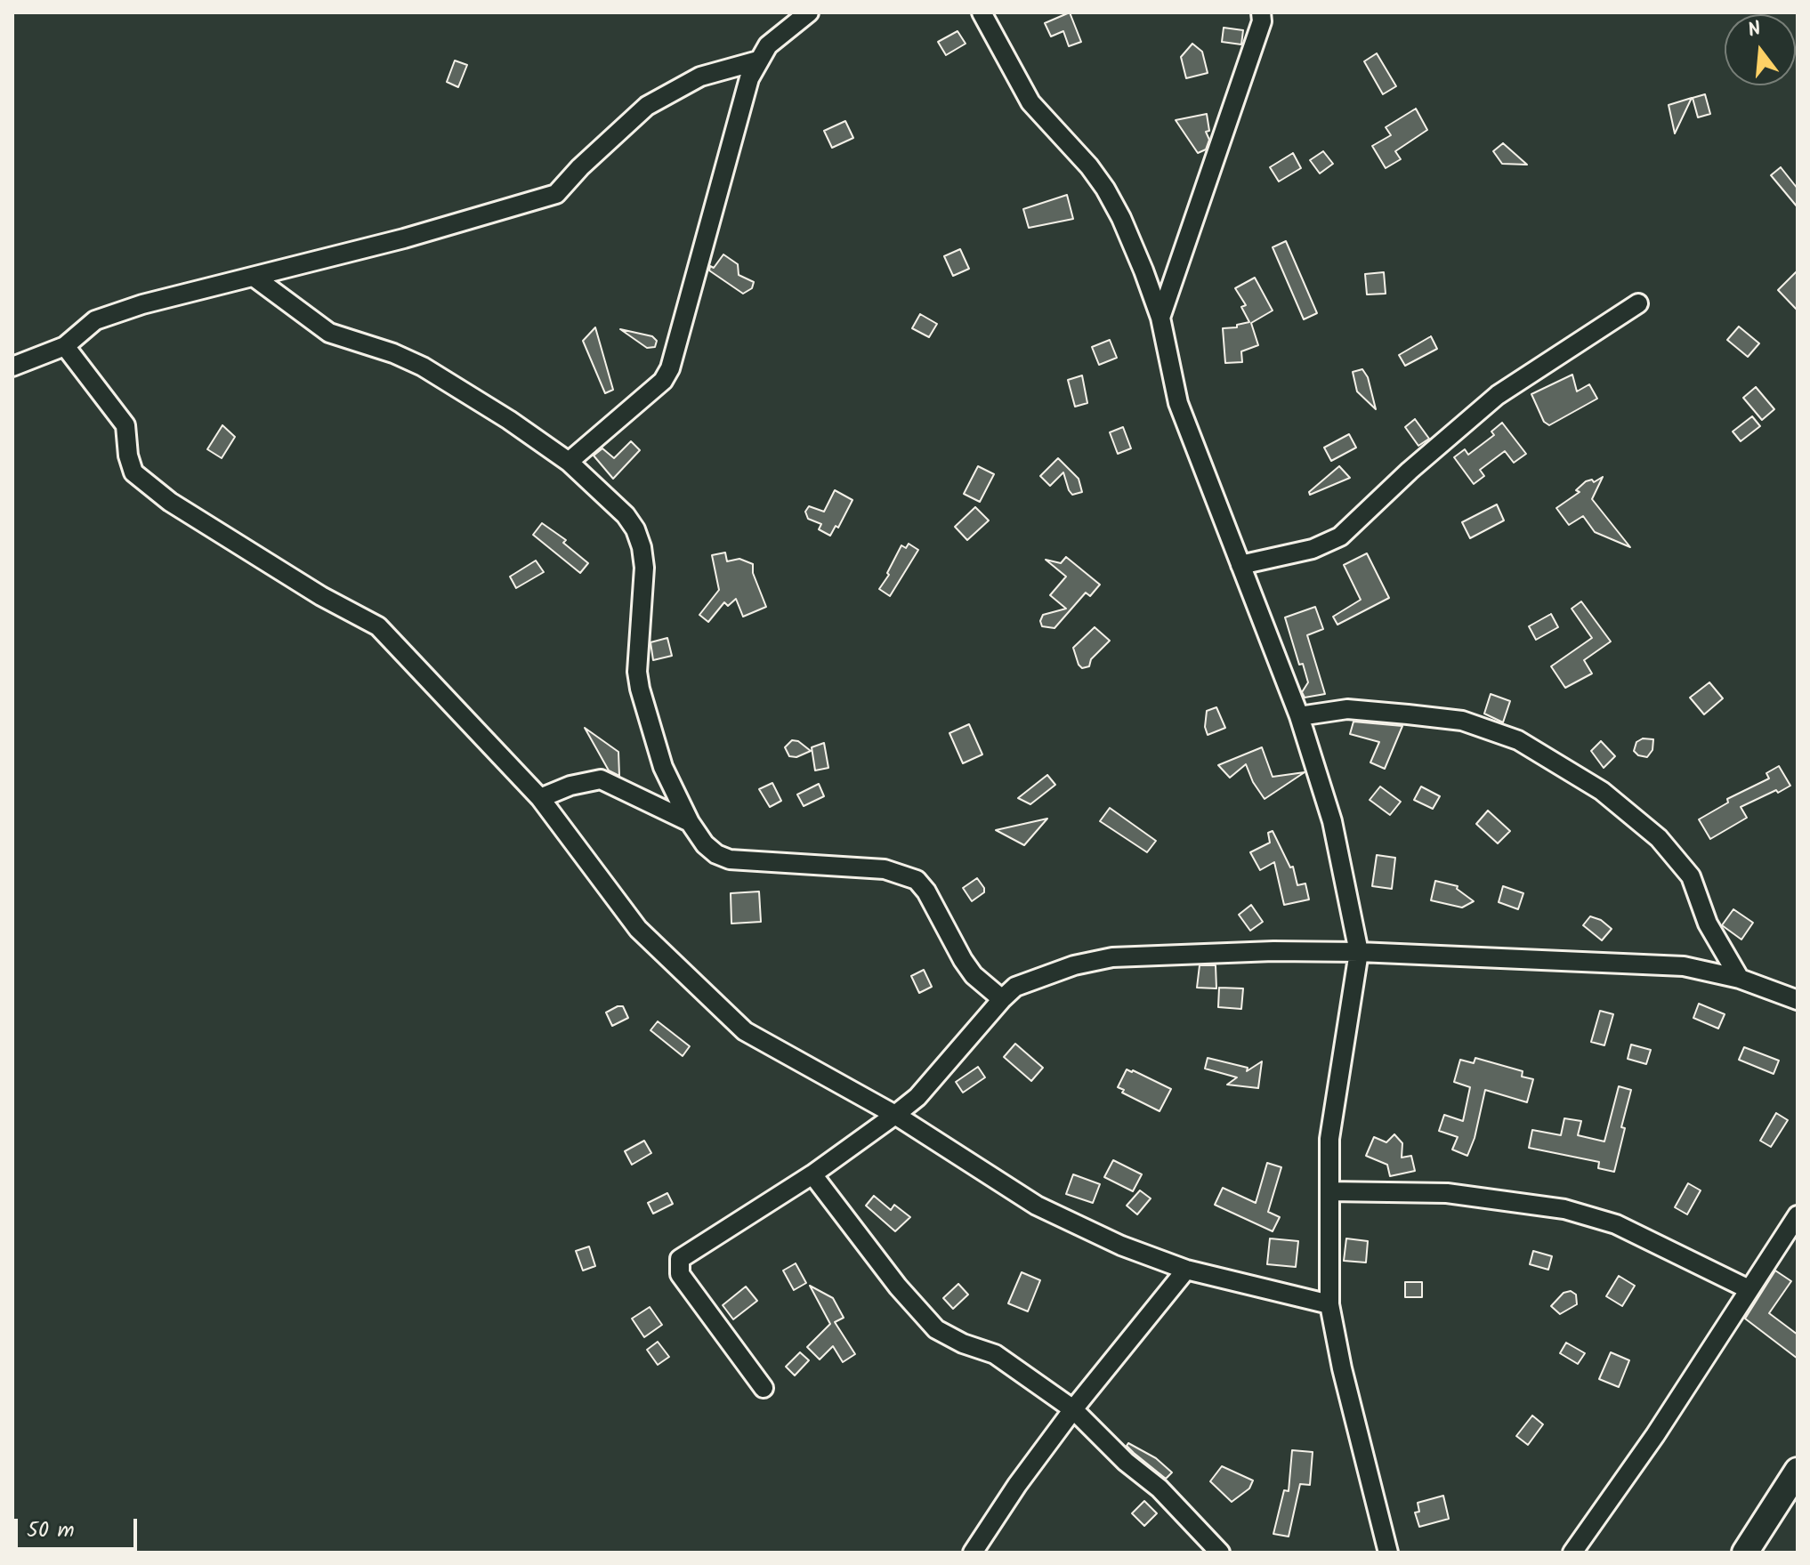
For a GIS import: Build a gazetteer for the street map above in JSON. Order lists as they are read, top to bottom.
{
  "scale_bar": "50 m",
  "north": "top"
}
